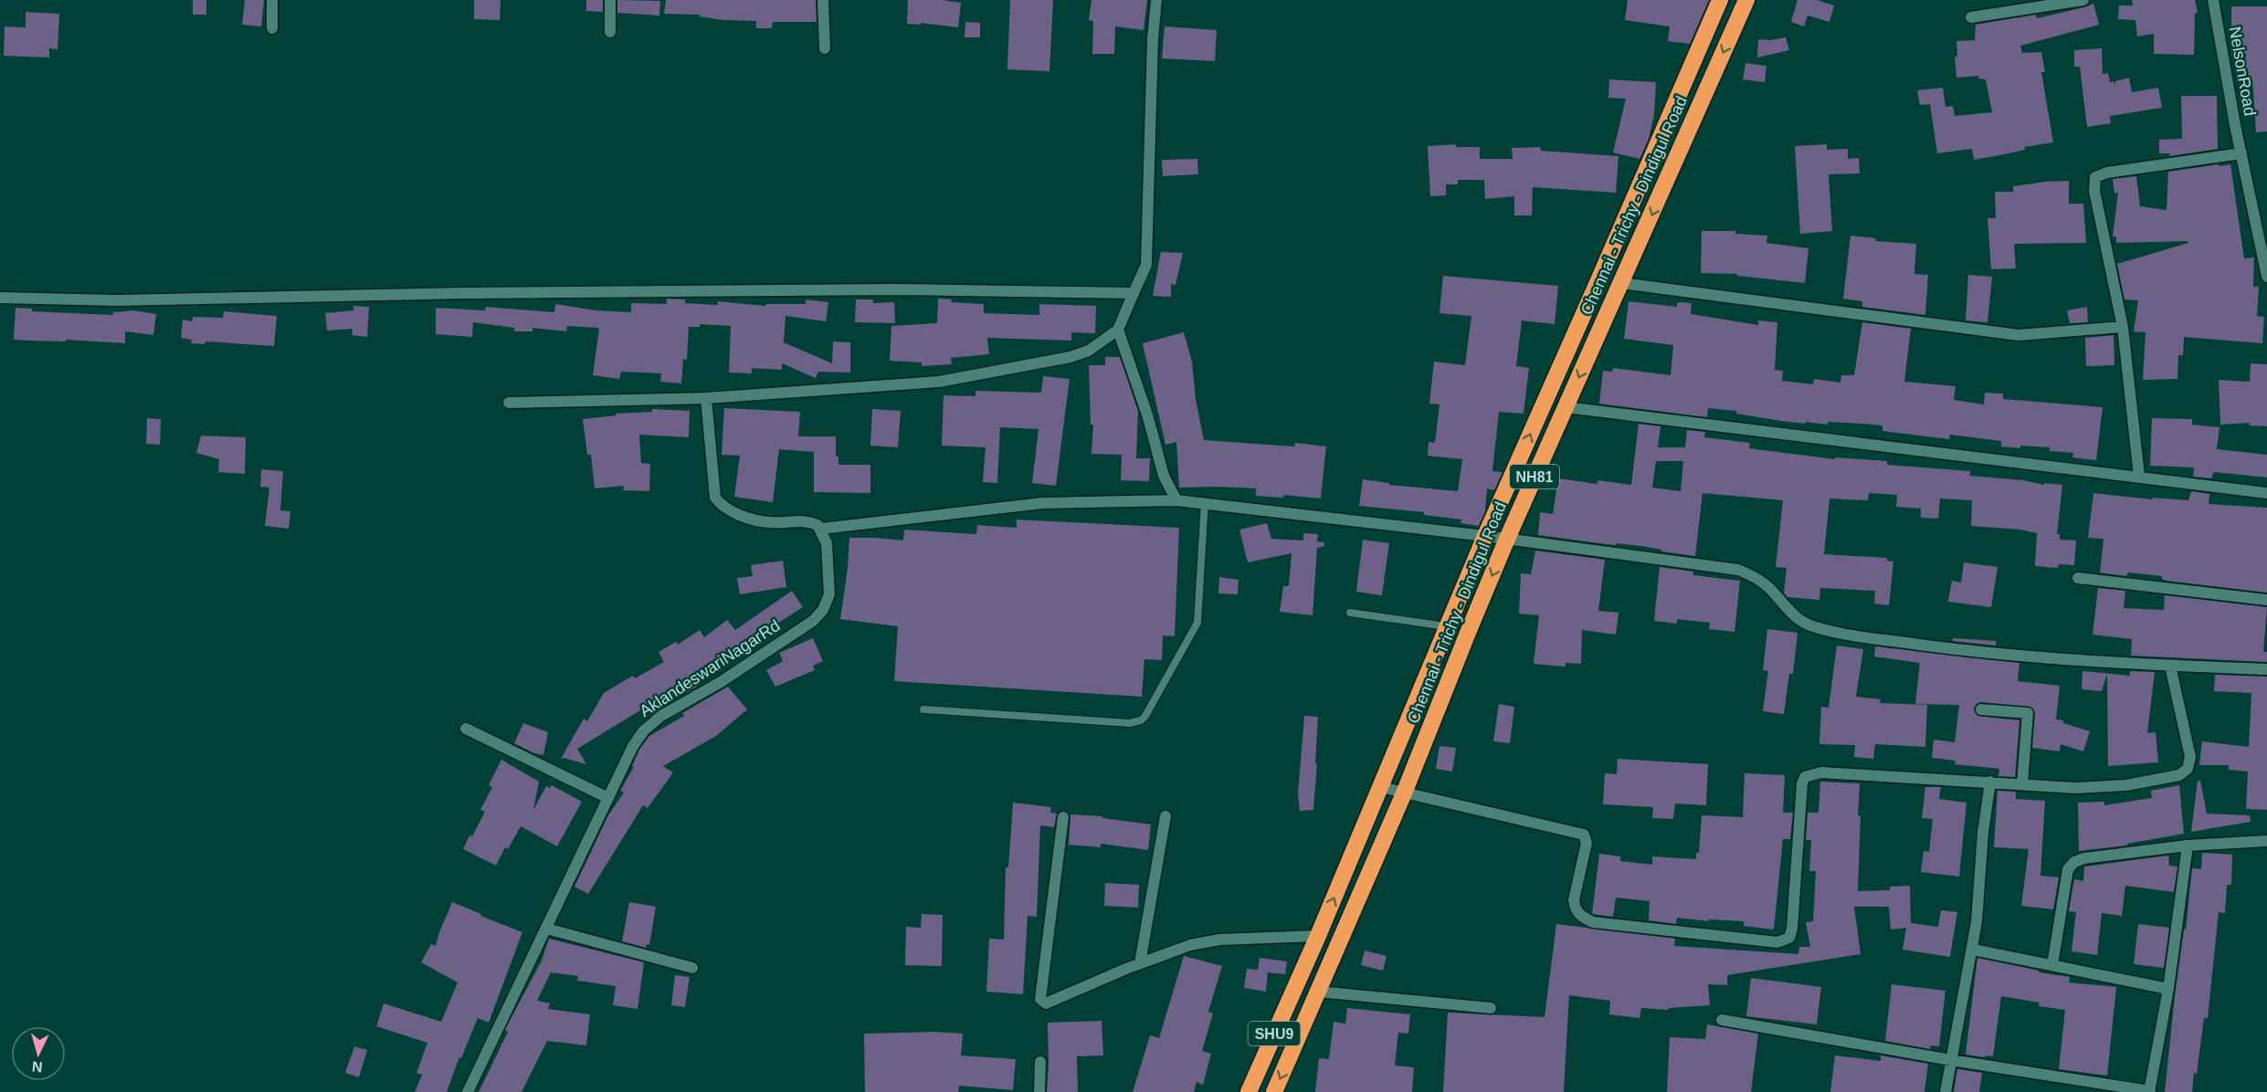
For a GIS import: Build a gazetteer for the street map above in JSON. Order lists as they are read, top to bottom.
{
  "streets": {
    "highway": ["Chennai - Trichy - Dindigul Road", "NH81", "SHU9"],
    "street": ["NelsonRoad", "AklandeswariNagarRd"]
  },
  "north": "bottom"
}
